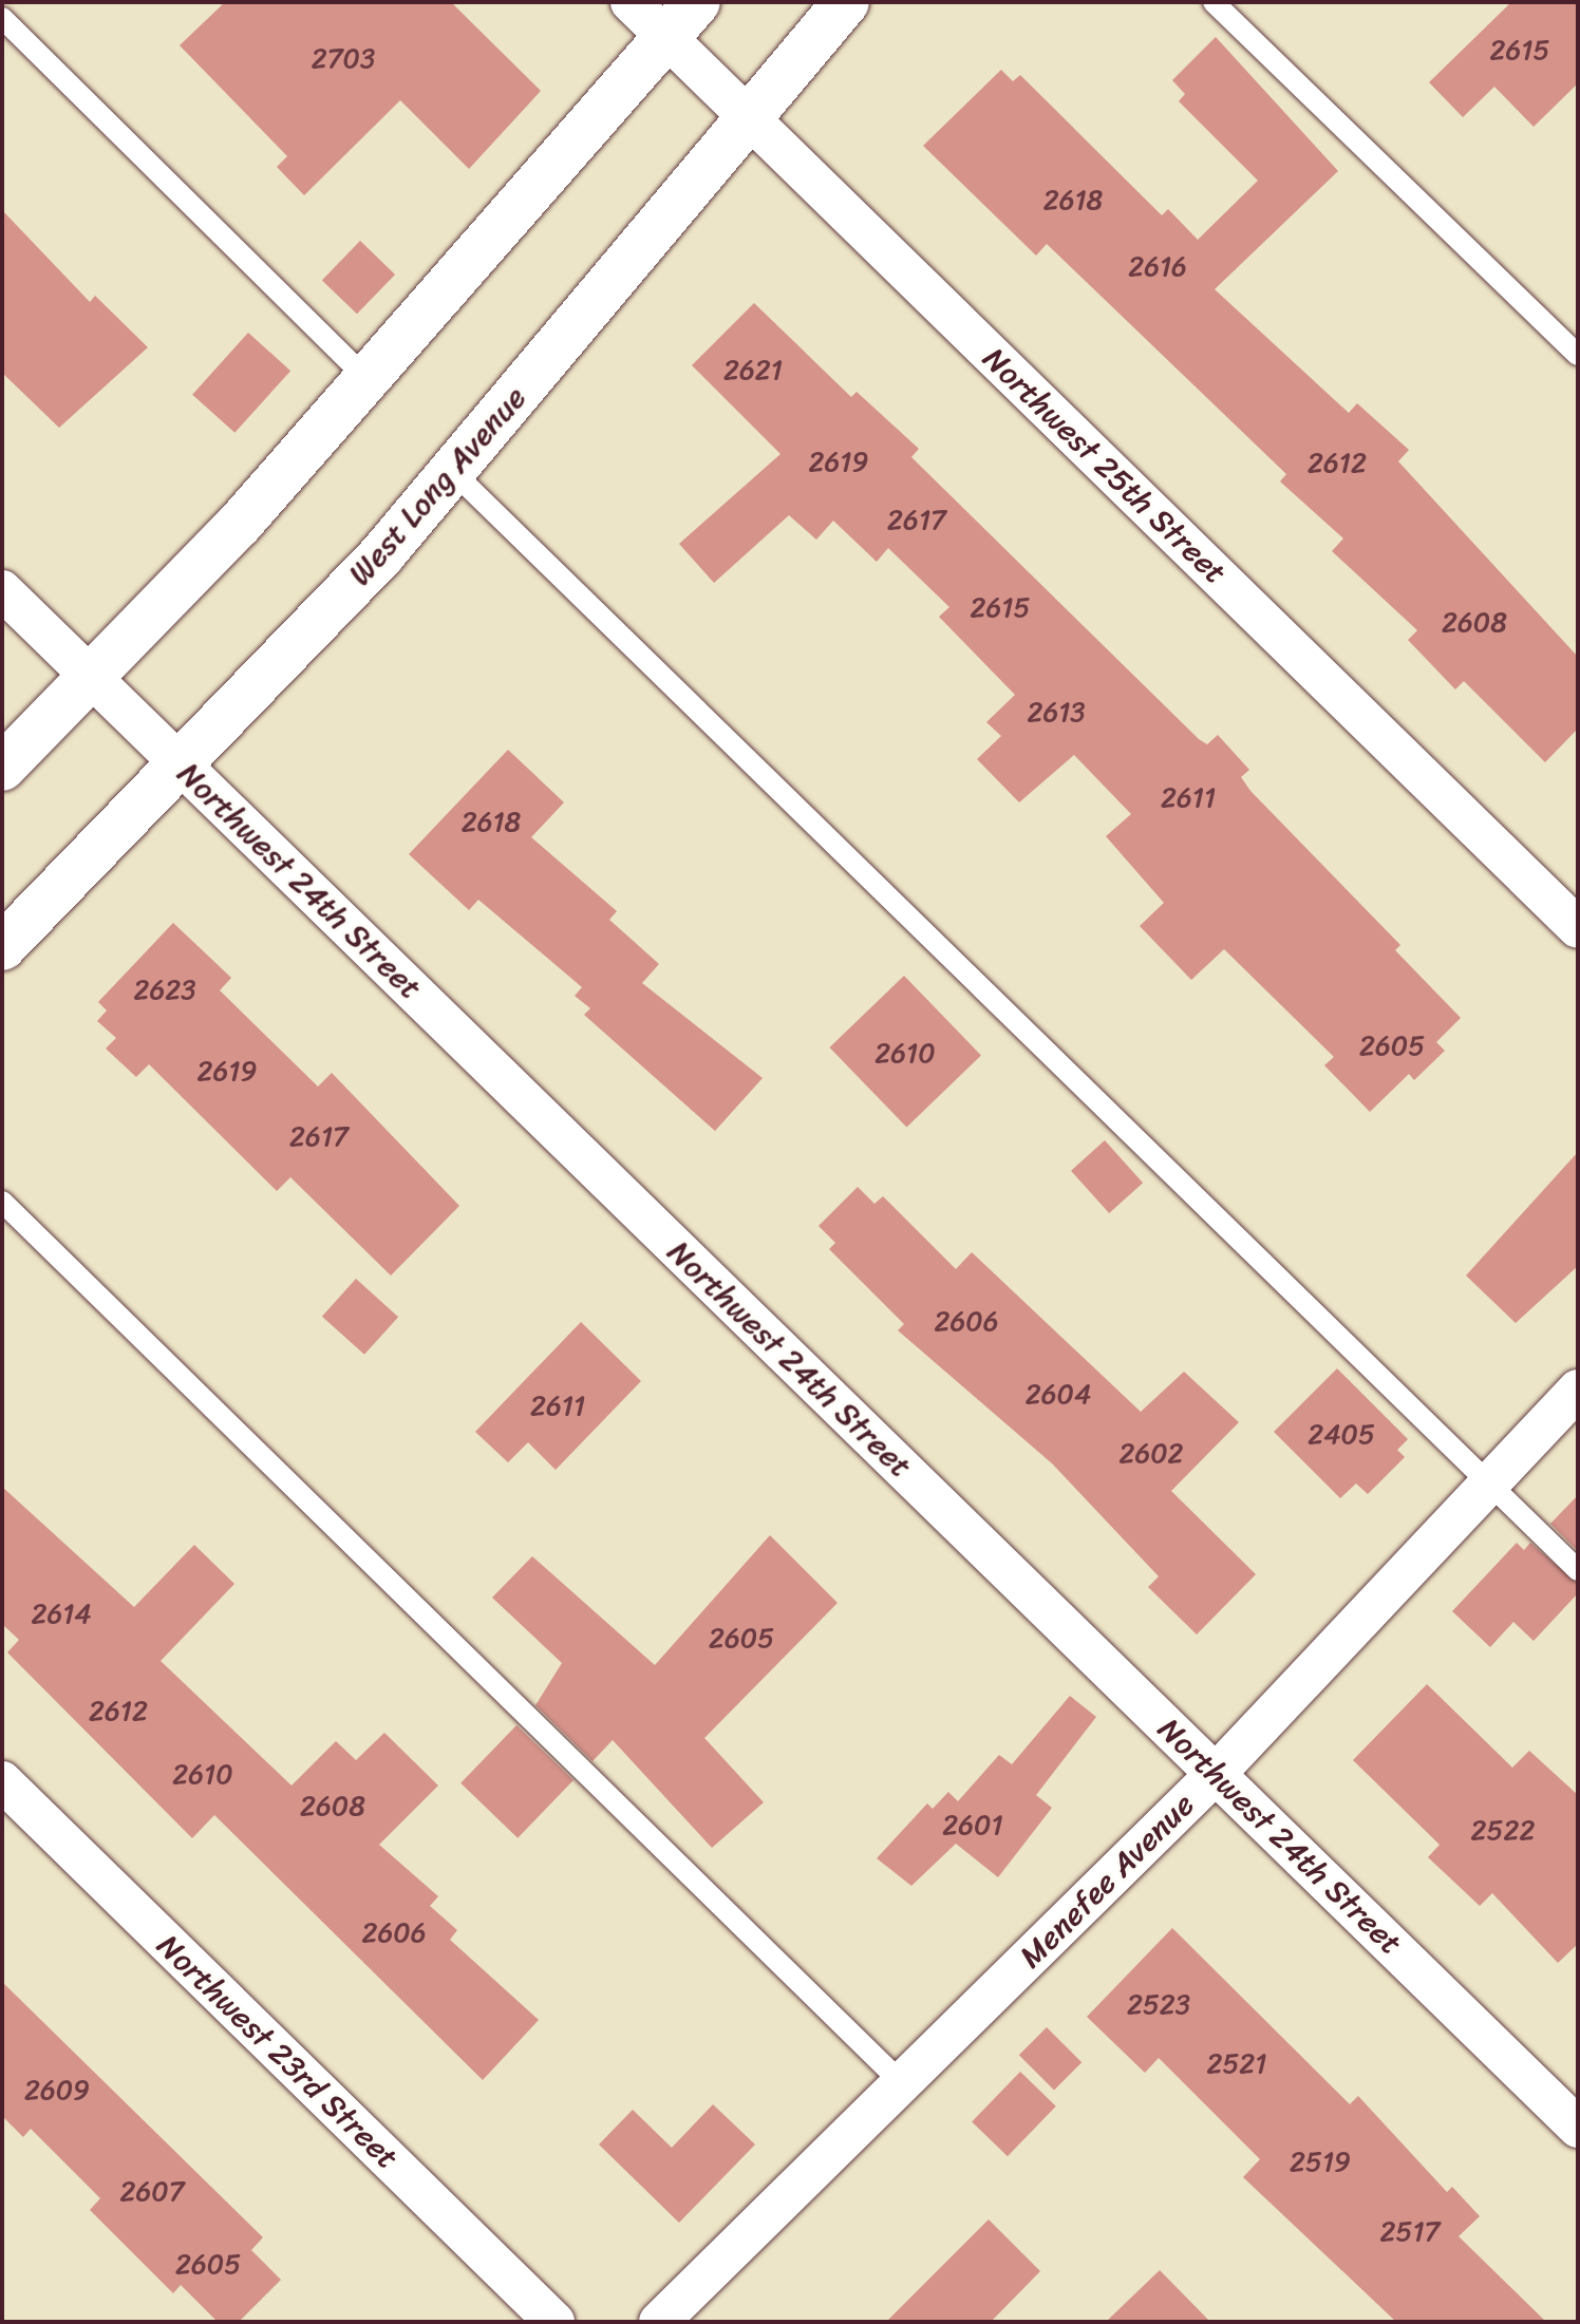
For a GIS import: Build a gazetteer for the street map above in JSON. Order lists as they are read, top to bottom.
{
  "streets": {
    "main road": ["West Long Avenue"],
    "street": [
      "Northwest 25th Street",
      "Northwest 24th Street",
      "Menefee Avenue",
      "Northwest 23rd Street"
    ]
  },
  "crossings": [
    ["Northwest 25th Street", "West Long Avenue"],
    ["West Long Avenue", "Northwest 24th Street"],
    ["Northwest 24th Street", "Menefee Avenue"]
  ],
  "house_numbers": [
    "2615",
    "2703",
    "2618",
    "2616",
    "2621",
    "2619",
    "2612",
    "2617",
    "2615",
    "2608",
    "2613",
    "2611",
    "2618",
    "2623",
    "2605",
    "2610",
    "2619",
    "2617",
    "2606",
    "2604",
    "2611",
    "2405",
    "2602",
    "2614",
    "2605",
    "2612",
    "2610",
    "2608",
    "2601",
    "2522",
    "2606",
    "2523",
    "2521",
    "2609",
    "2519",
    "2607",
    "2517",
    "2605"
  ]
}
